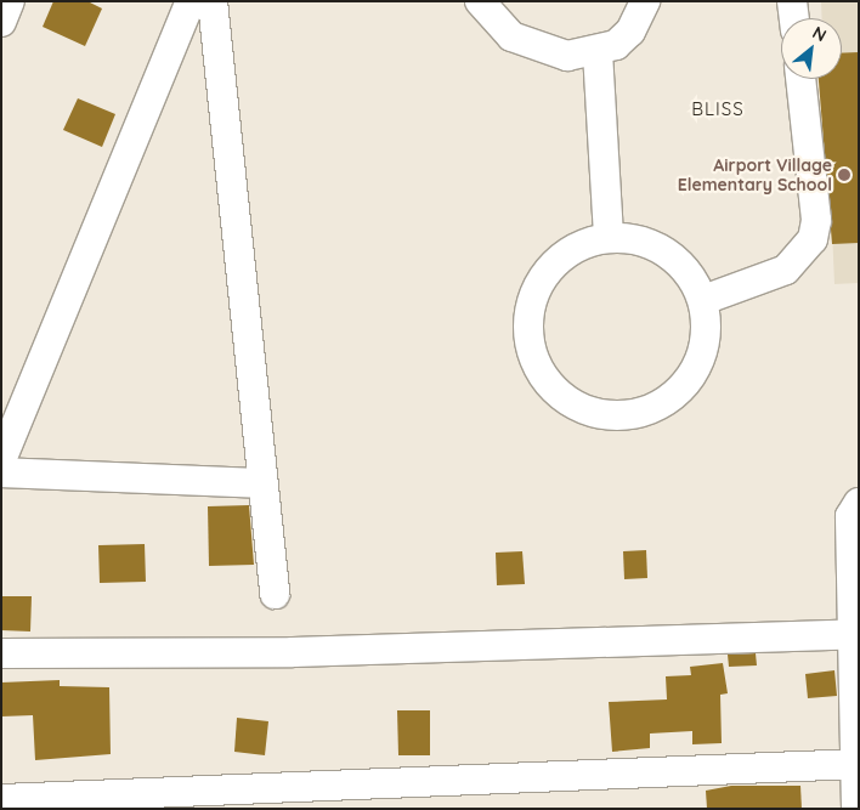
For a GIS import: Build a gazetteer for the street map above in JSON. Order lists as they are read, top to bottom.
{
  "districts": ["BLISS"],
  "places": ["Airport Village Elementary School"],
  "north": "top right"
}
